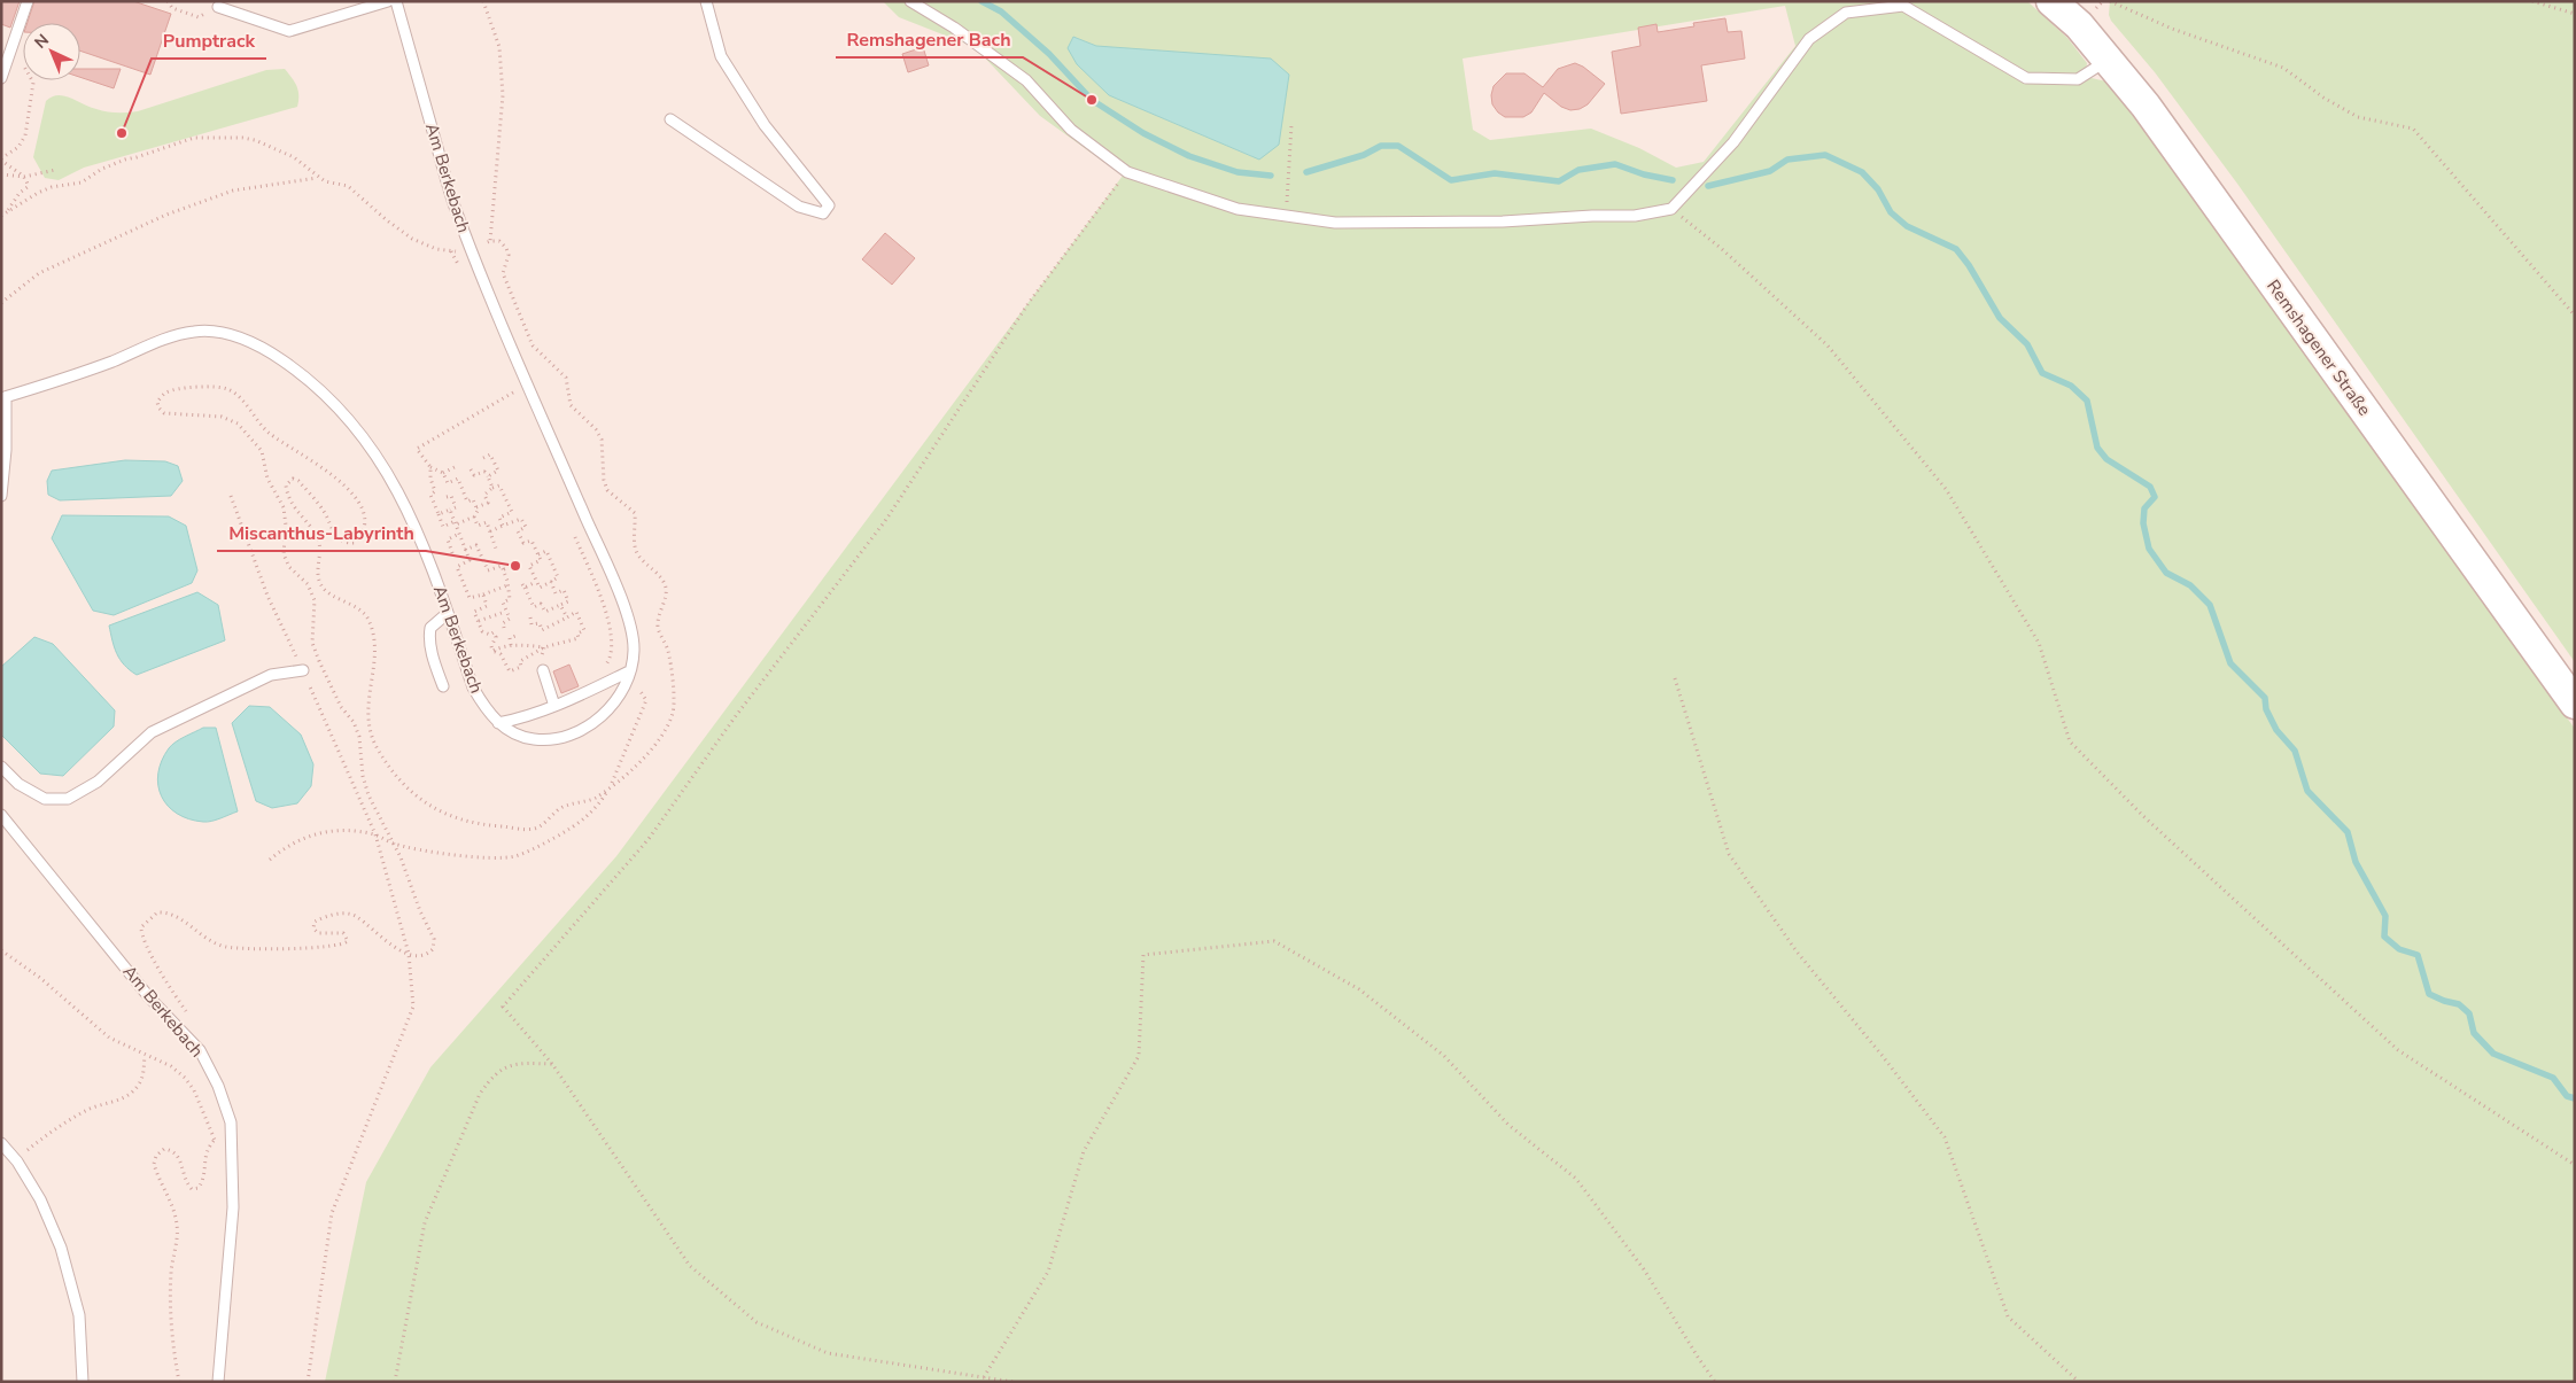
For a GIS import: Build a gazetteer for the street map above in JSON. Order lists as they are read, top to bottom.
{
  "streets": {
    "main road": ["Remshagener Straße"],
    "lane": ["Am Berkebach"]
  },
  "places": ["Remshagener Bach", "Pumptrack", "Miscanthus-Labyrinth"],
  "north": "top left"
}
